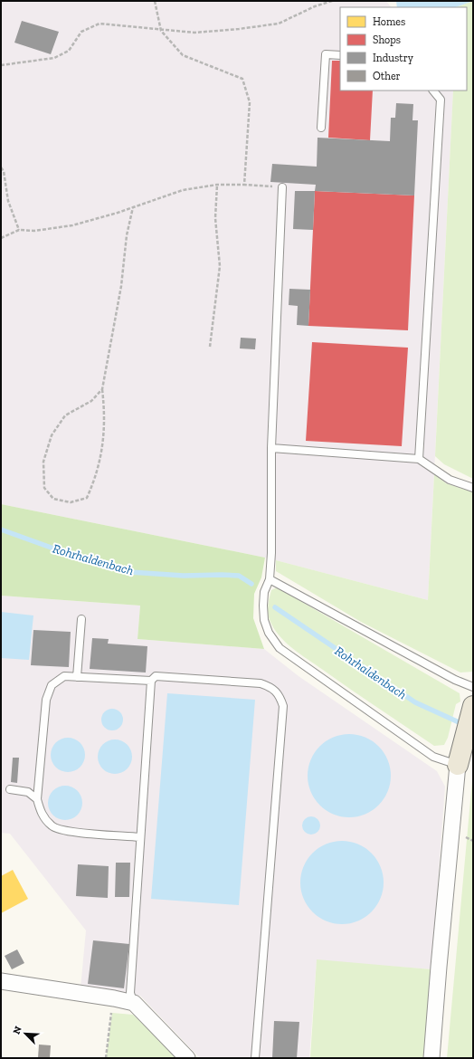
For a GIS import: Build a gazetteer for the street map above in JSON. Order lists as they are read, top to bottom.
{
  "water": ["Rohrhaldenbach"],
  "legend": [
    "Homes",
    "Shops",
    "Industry",
    "Other"
  ],
  "north": "top left"
}
